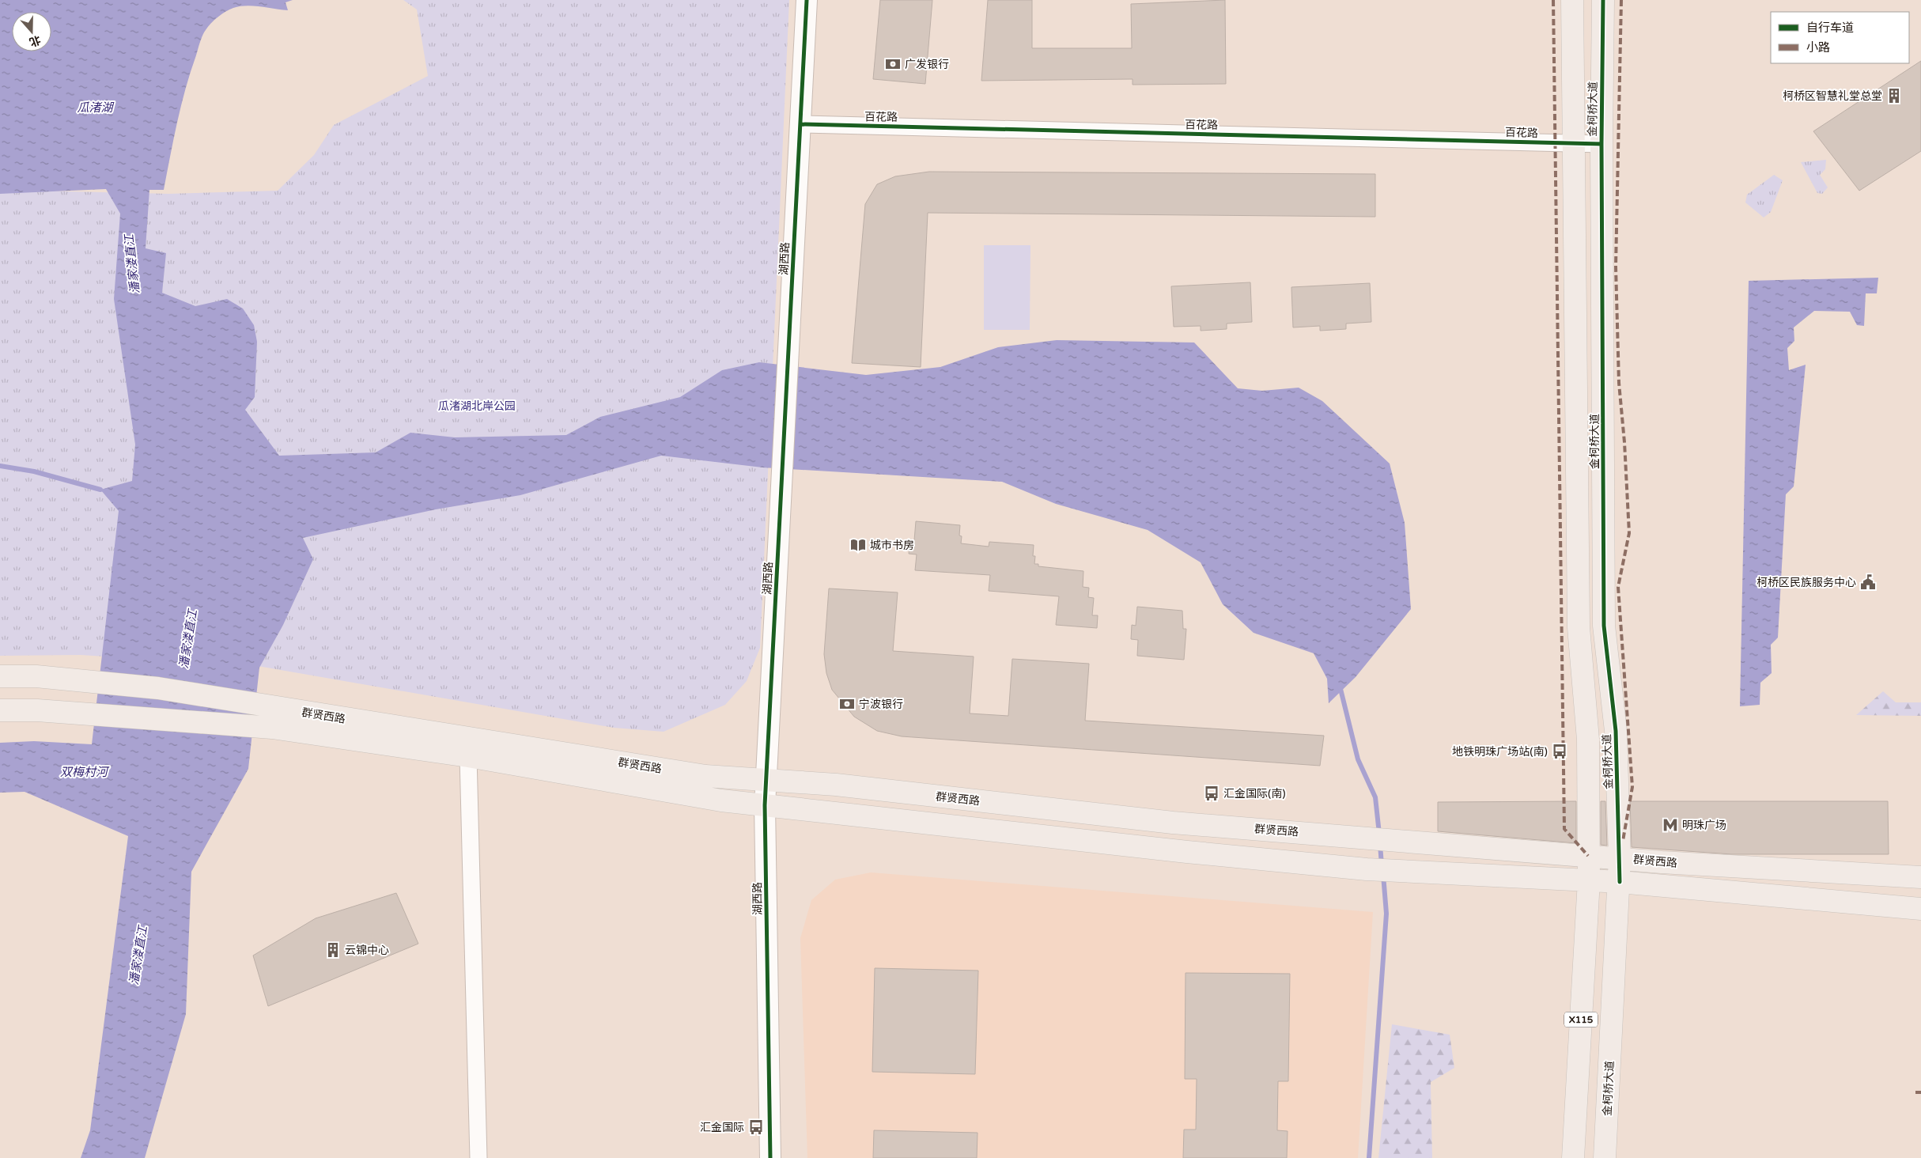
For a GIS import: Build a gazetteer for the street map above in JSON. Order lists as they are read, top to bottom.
{
  "streets": {
    "main road": ["金柯桥大道", "群贤西路", "X115"],
    "street": ["百花路", "湖西路"]
  },
  "crossings": [
    ["金柯桥大道", "百花路"],
    ["金柯桥大道", "群贤西路"],
    ["百花路", "湖西路"],
    ["湖西路", "群贤西路"]
  ],
  "water": ["瓜渚湖", "潘家溇直江", "双梅村河"],
  "parks": ["瓜渚湖北岸公园"],
  "places": {
    "bank": ["广发银行", "宁波银行"],
    "building": ["柯桥区智慧礼堂总堂", "云锦中心"],
    "library": ["城市书房"],
    "public building": ["柯桥区民族服务中心"],
    "bus stop": ["地铁明珠广场站(南)", "汇金国际(南)", "汇金国际"],
    "metro station": ["明珠广场"]
  },
  "legend": ["自行车道", "小路"],
  "north": "bottom"
}
